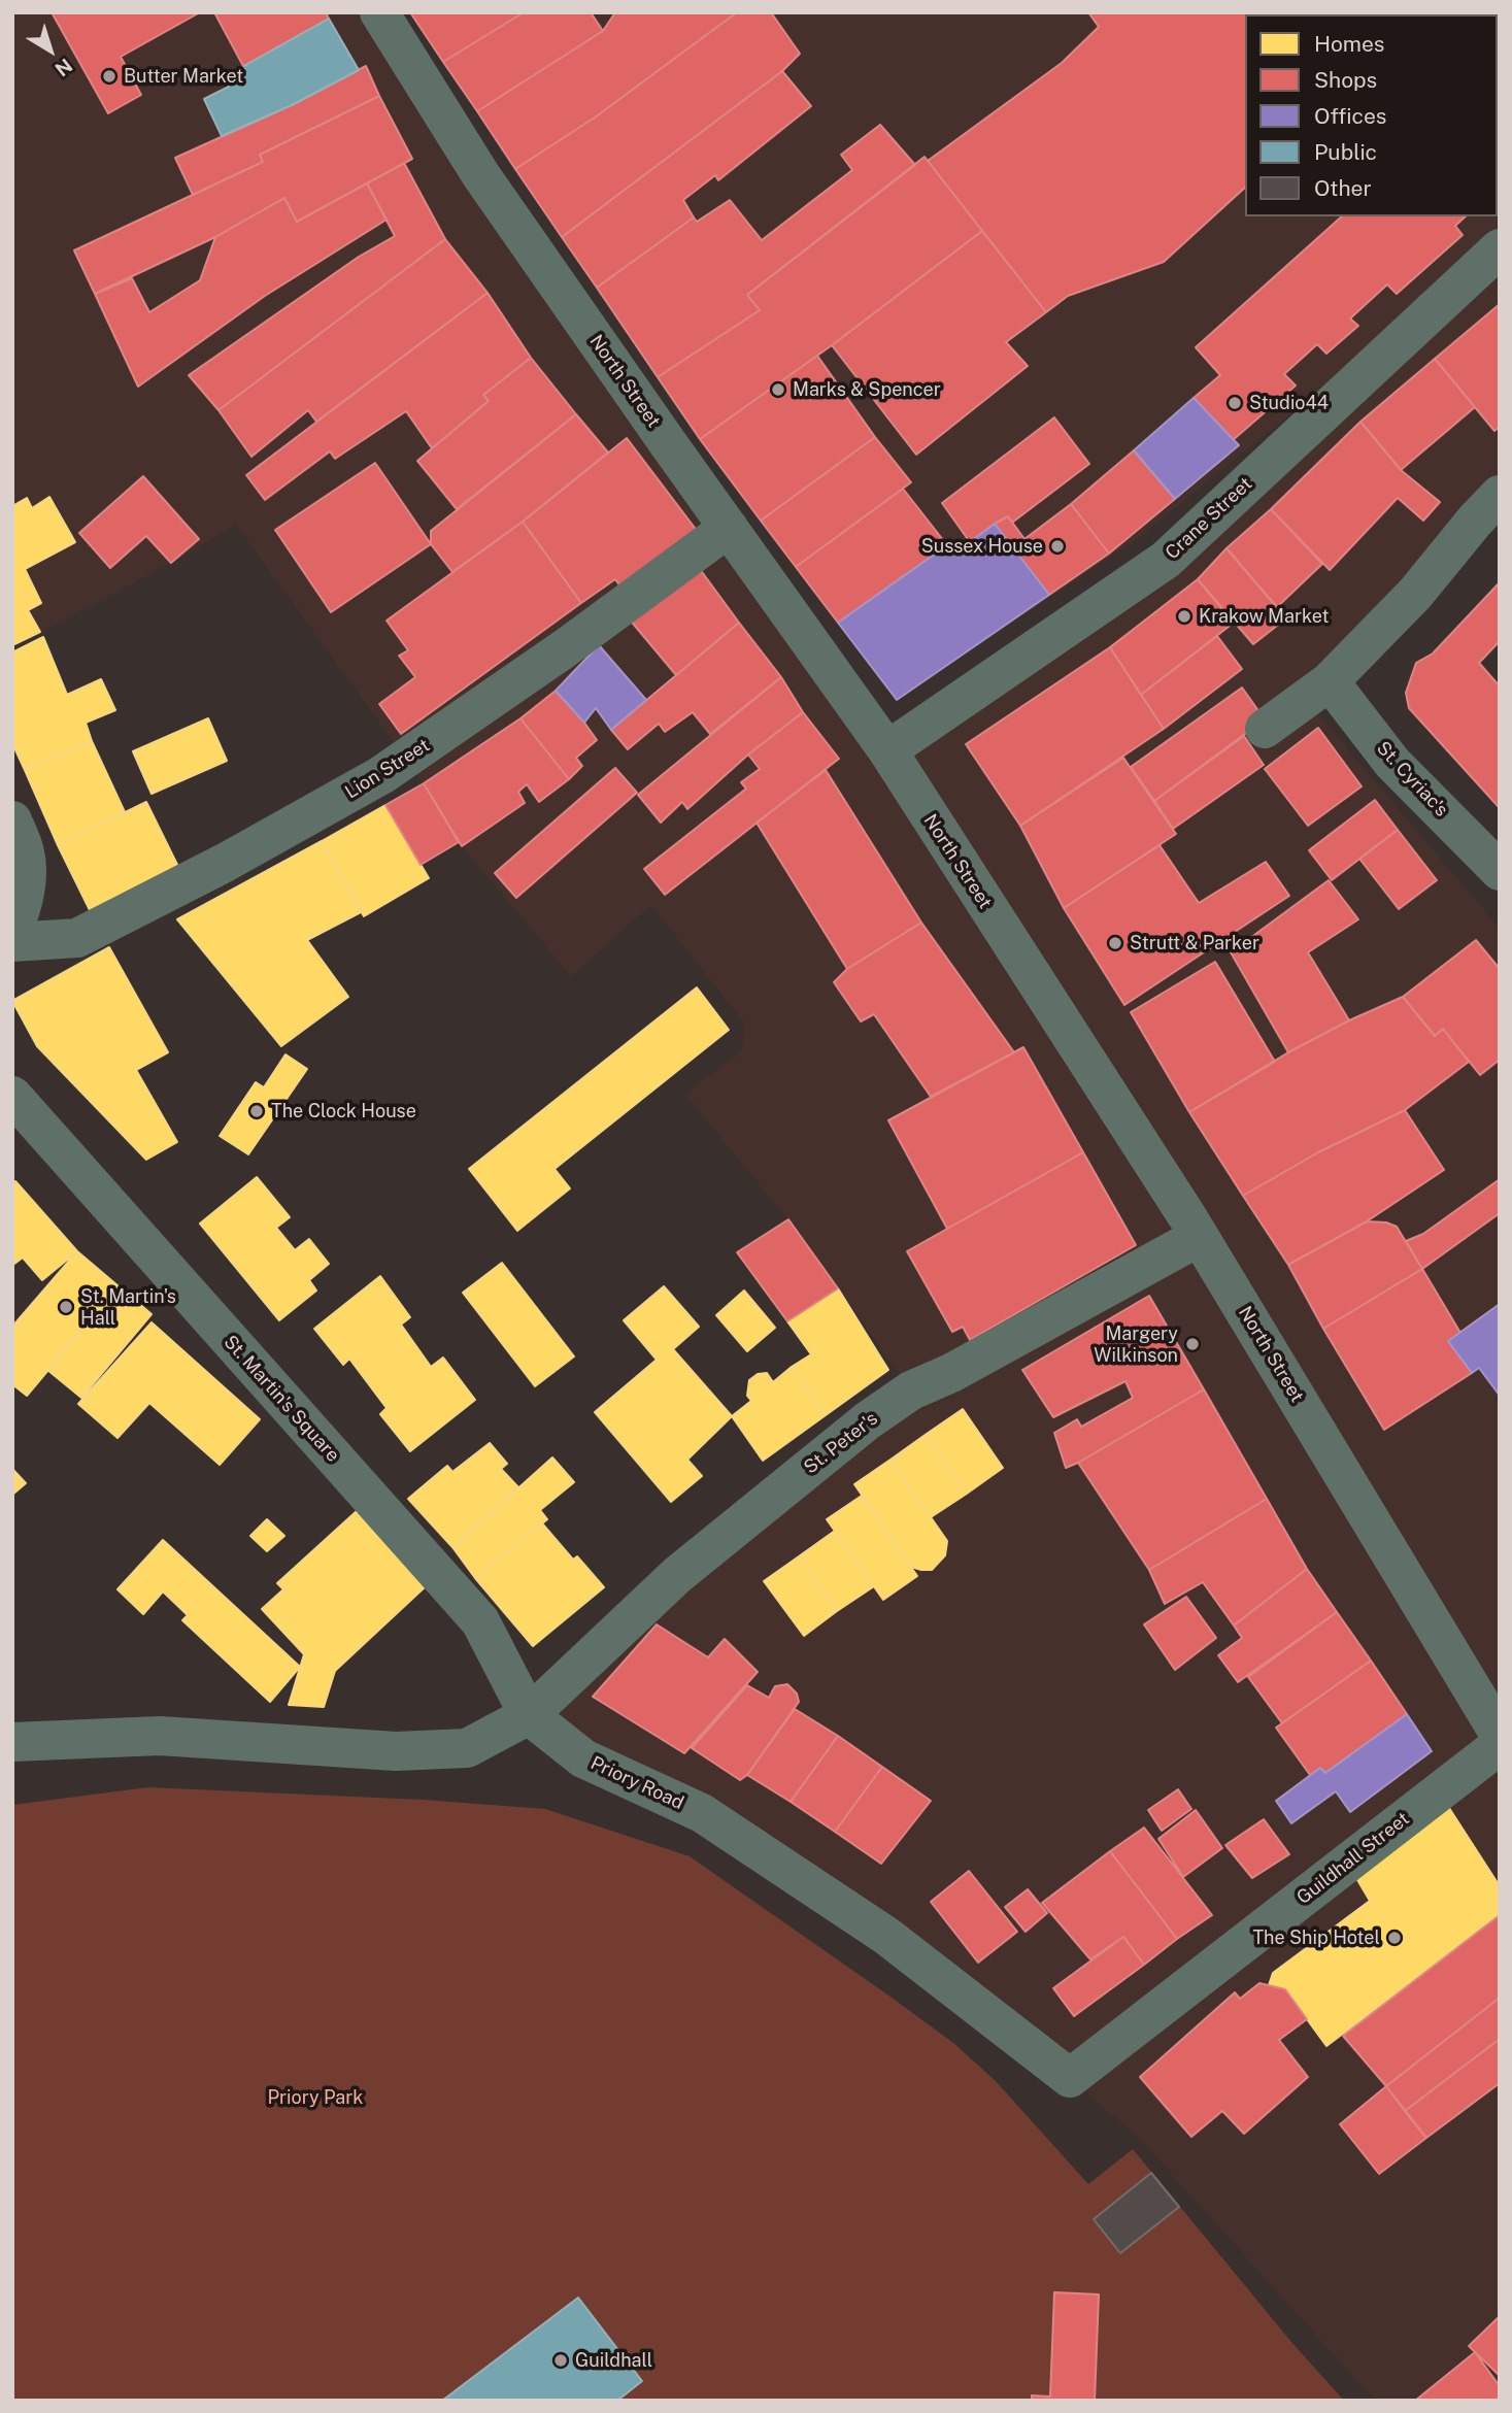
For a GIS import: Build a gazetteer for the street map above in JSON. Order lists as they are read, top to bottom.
{
  "streets": {
    "street": [
      "North Street",
      "Crane Street",
      "Lion Street",
      "St. Cyriac's",
      "St. Martin's Square",
      "St. Peter's",
      "Priory Road",
      "Guildhall Street"
    ]
  },
  "crossings": [
    ["North Street", "Crane Street"],
    ["North Street", "Lion Street"],
    ["North Street", "St. Peter's"],
    ["St. Martin's Square", "St. Peter's"],
    ["St. Martin's Square", "Priory Road"],
    ["St. Peter's", "Priory Road"],
    ["Priory Road", "Guildhall Street"]
  ],
  "parks": ["Priory Park"],
  "places": [
    "Butter Market",
    "Marks & Spencer",
    "Studio44",
    "Sussex House",
    "Krakow Market",
    "Strutt & Parker",
    "The Clock House",
    "St. Martin's Hall",
    "Margery Wilkinson",
    "The Ship Hotel",
    "Guildhall"
  ],
  "legend": [
    "Homes",
    "Shops",
    "Offices",
    "Public",
    "Other"
  ],
  "north": "bottom right"
}
